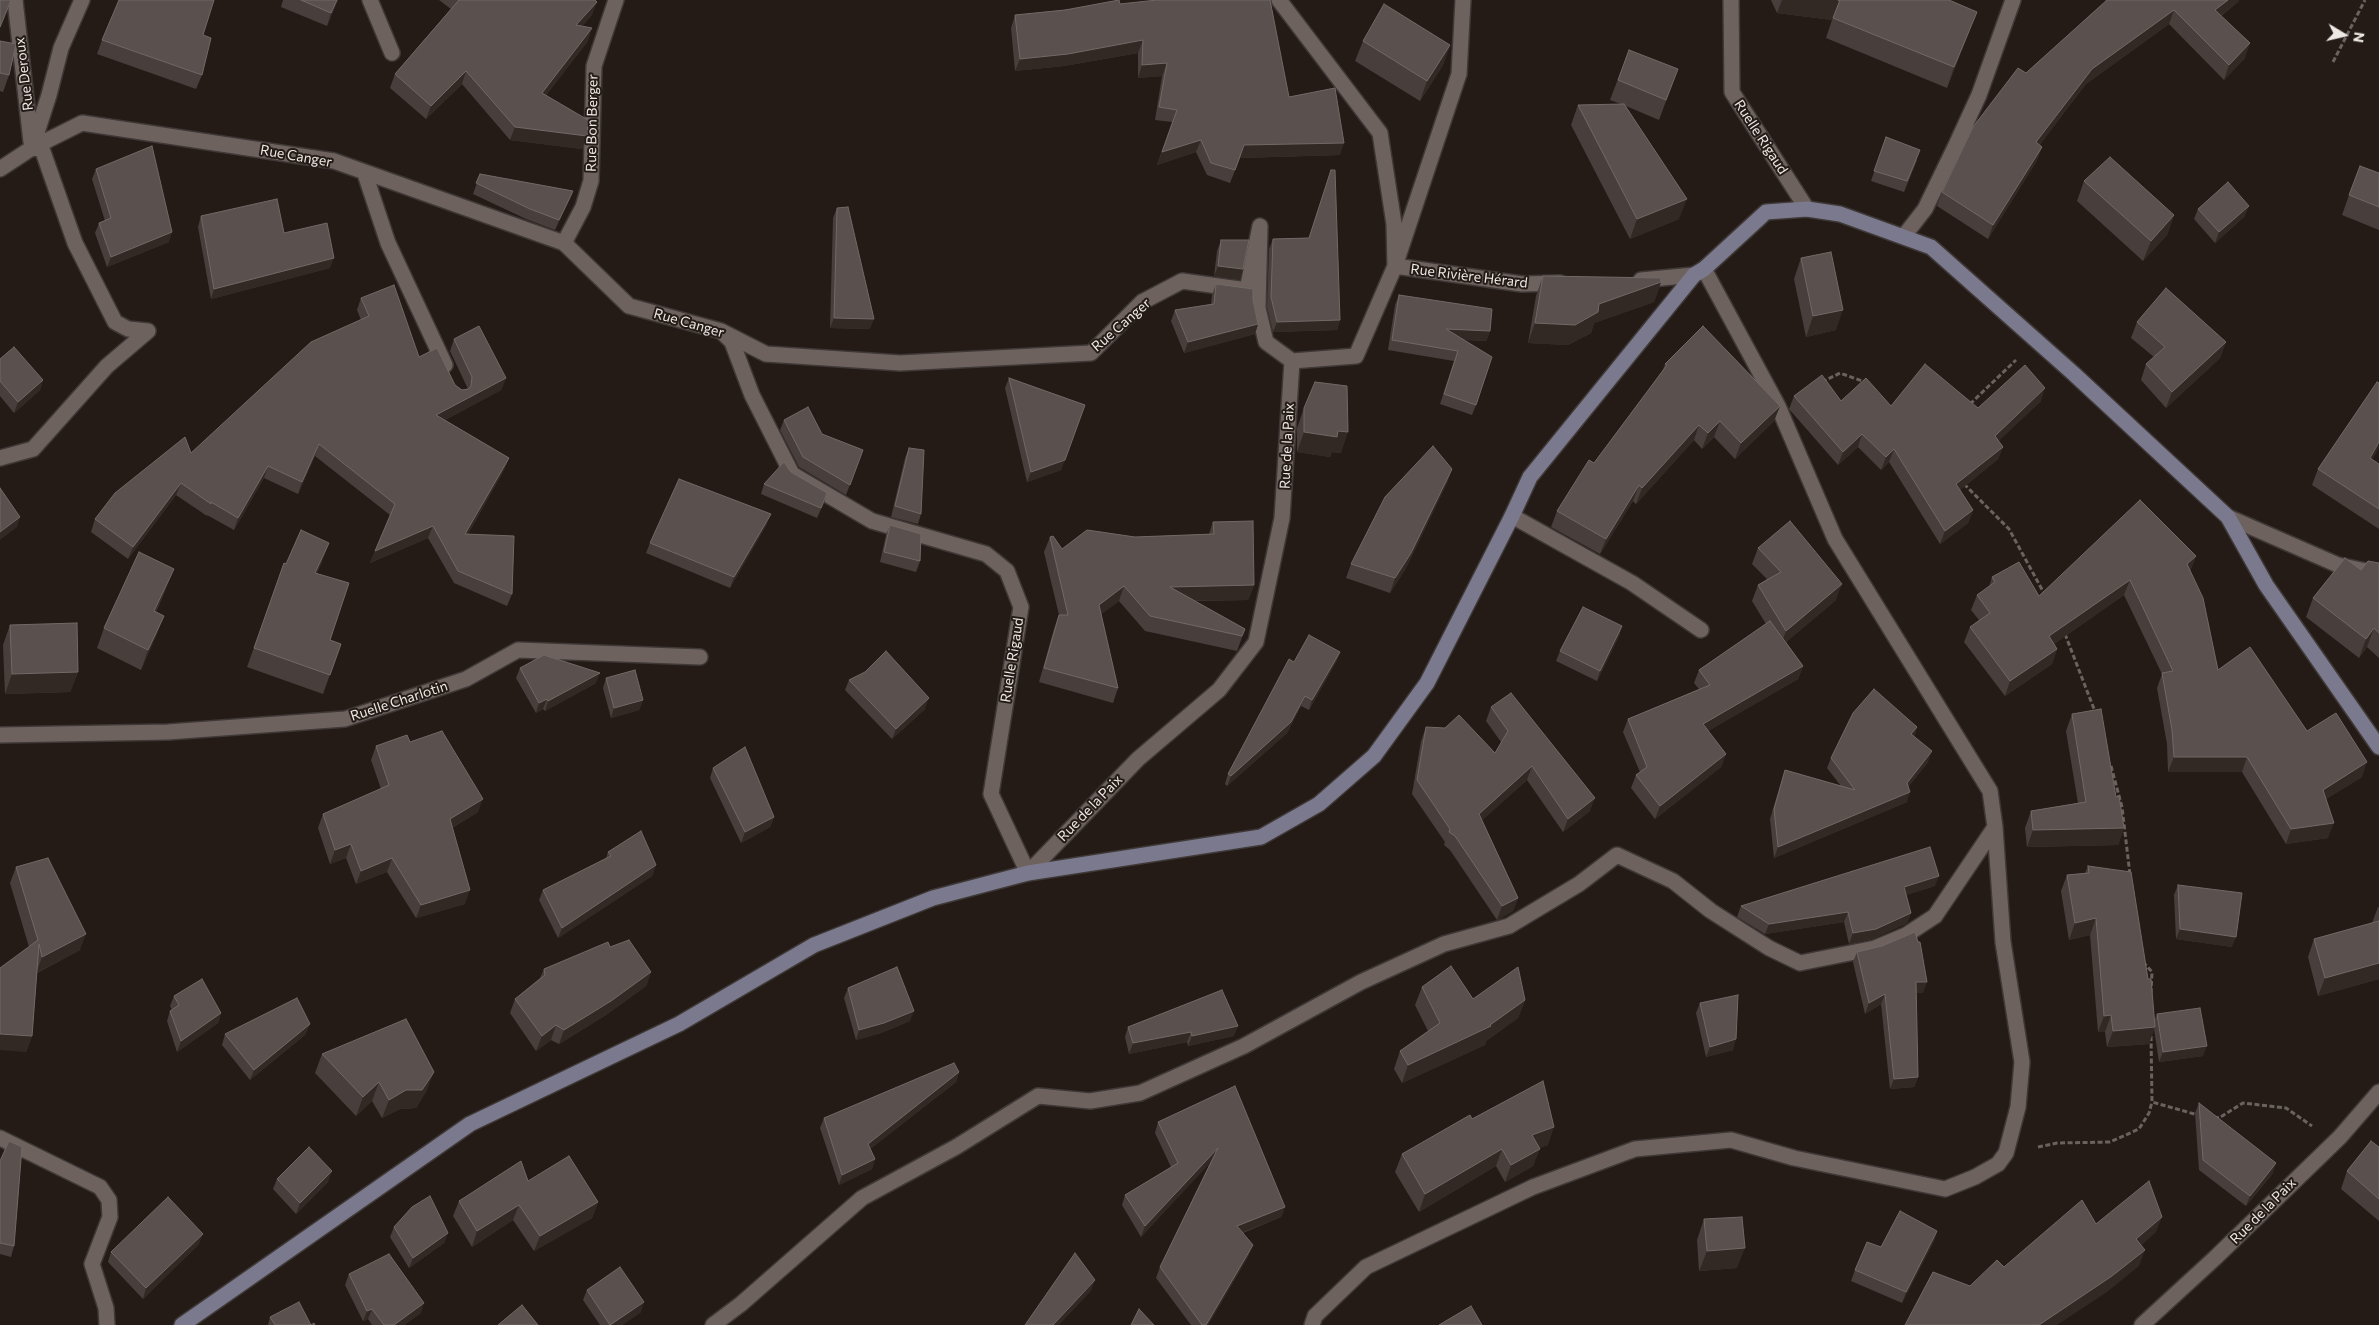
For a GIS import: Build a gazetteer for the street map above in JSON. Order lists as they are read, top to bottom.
{
  "streets": {
    "street": [
      "Rue Deroux",
      "Rue Bon Berger",
      "Ruelle Rigaud",
      "Rue Canger",
      "Rue Rivière Hérard",
      "Rue de la Paix",
      "Ruelle Charlotin"
    ]
  },
  "crossings": [
    ["Rue Deroux", "Rue Canger"],
    ["Rue Bon Berger", "Rue Canger"],
    ["Ruelle Rigaud", "Rue Canger"],
    ["Ruelle Rigaud", "Rue de la Paix"],
    ["Rue Canger", "Rue de la Paix"]
  ],
  "north": "right"
}
